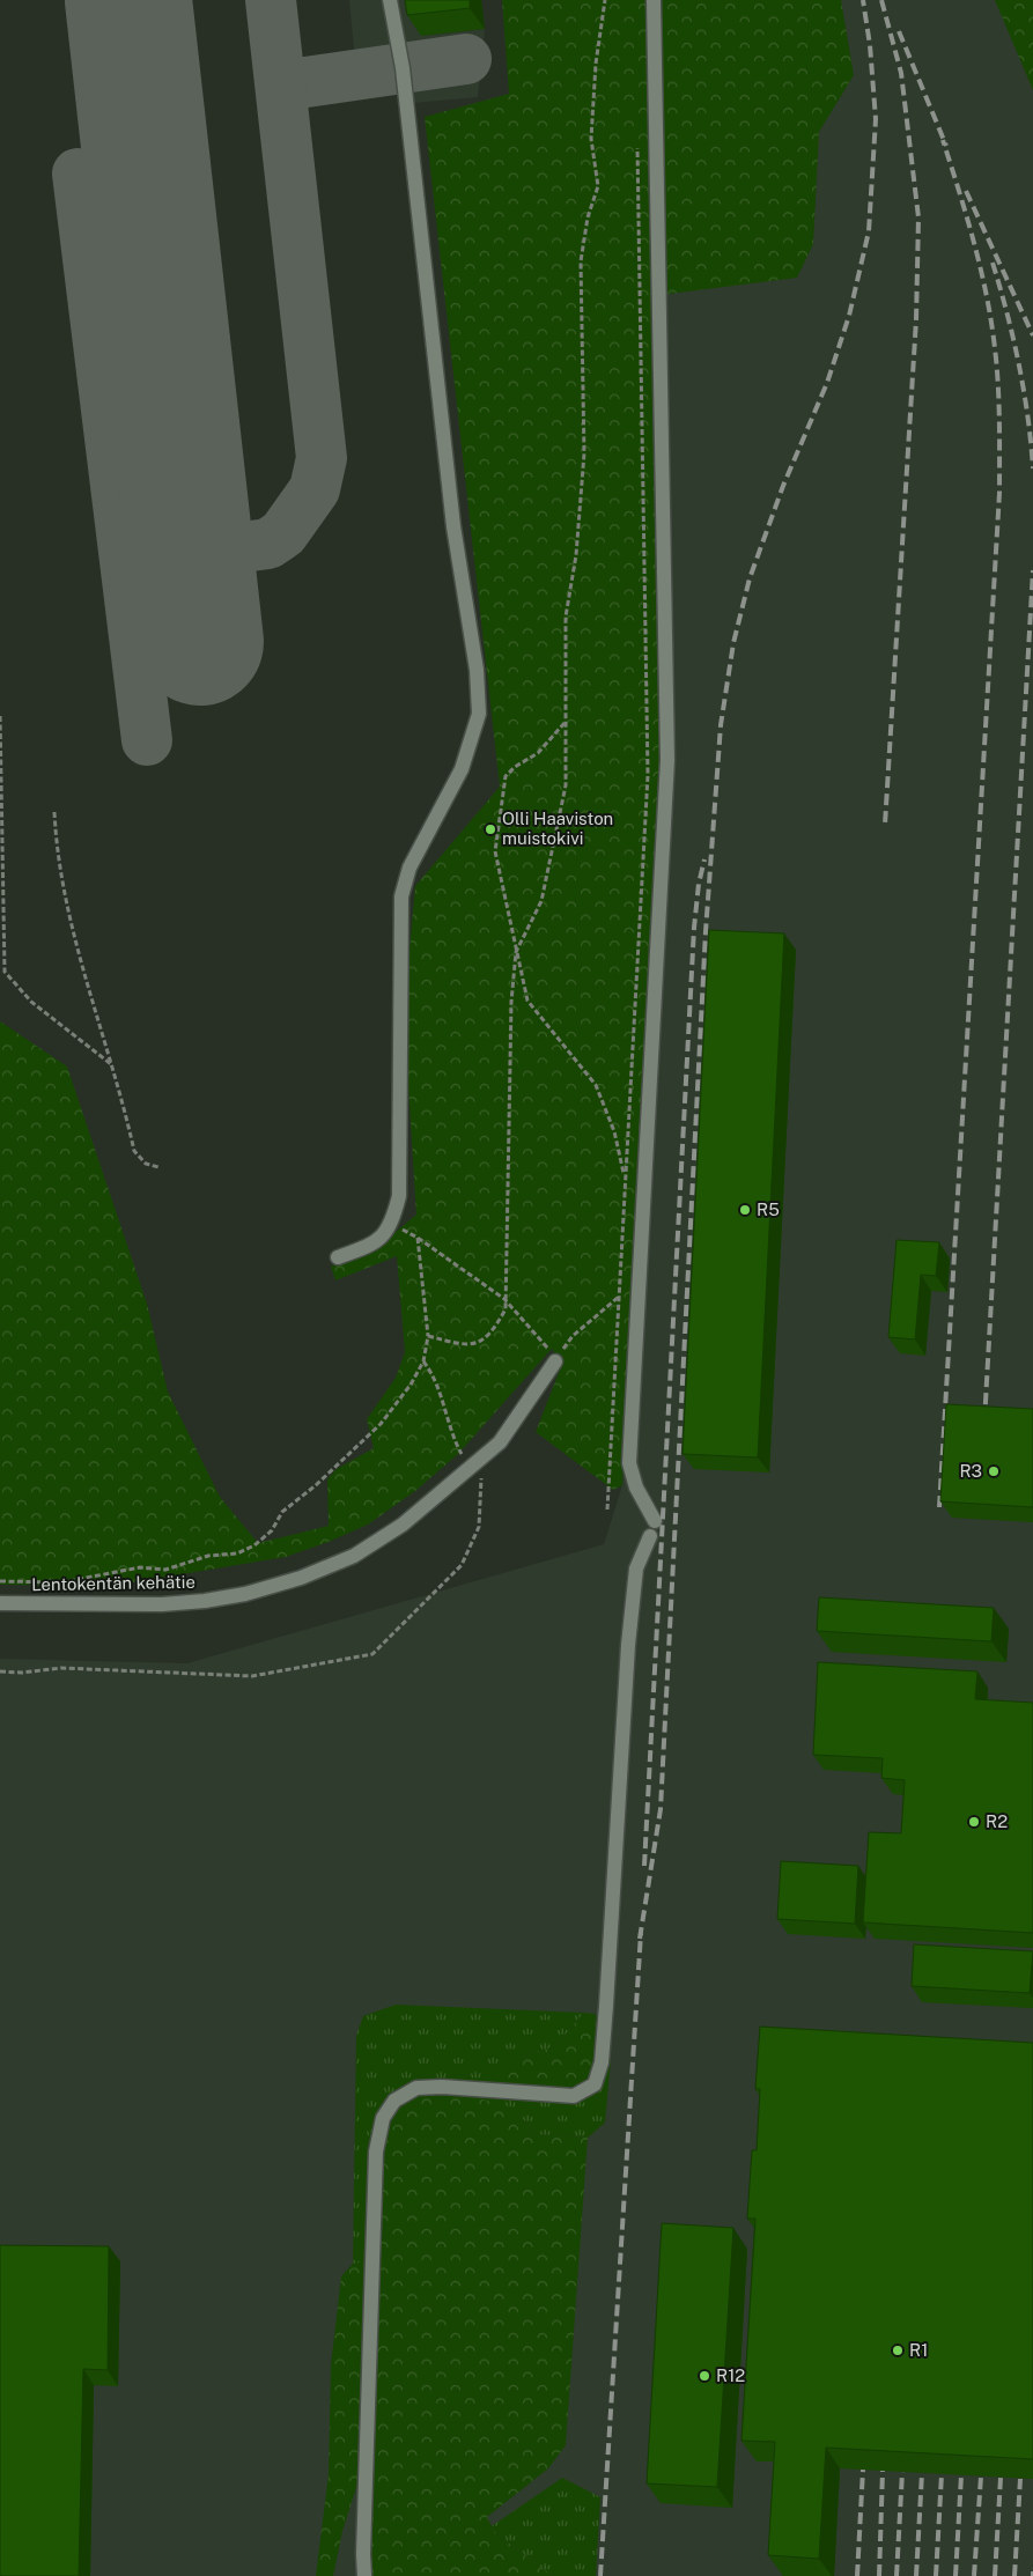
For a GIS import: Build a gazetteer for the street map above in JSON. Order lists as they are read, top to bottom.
{
  "streets": {
    "street": ["Lentokentän kehätie"]
  },
  "places": [
    "Olli Haaviston muistokivi",
    "R5",
    "R3",
    "R2",
    "R1",
    "R12"
  ]
}
